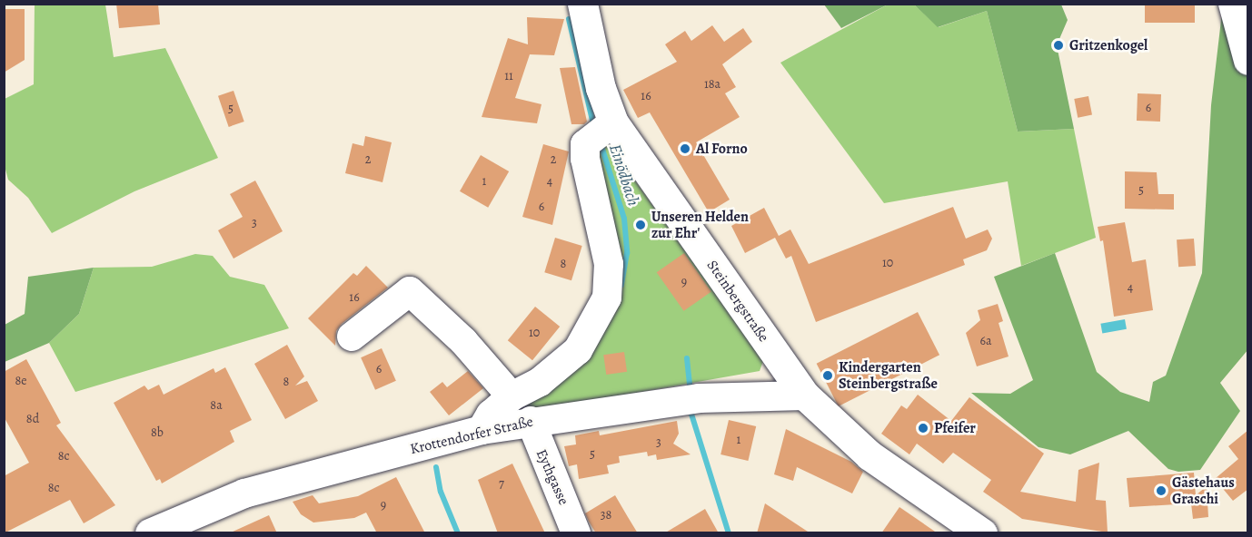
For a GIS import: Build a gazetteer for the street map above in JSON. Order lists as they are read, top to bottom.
{
  "streets": {
    "main road": ["Steinbergstraße"],
    "street": ["Krottendorfer Straße", "Eythgasse"]
  },
  "crossings": [
    ["Steinbergstraße", "Krottendorfer Straße"],
    ["Krottendorfer Straße", "Eythgasse"]
  ],
  "water": ["Einödbach"],
  "places": [
    "Gritzenkogel",
    "Al Forno",
    "Unseren Helden zur Ehr'",
    "Kindergarten Steinbergstraße",
    "Pfeifer",
    "Gästehaus Graschi"
  ],
  "house_numbers": [
    "11",
    "18a",
    "16",
    "6",
    "5",
    "2",
    "2",
    "1",
    "4",
    "5",
    "6",
    "3",
    "10",
    "8",
    "9",
    "4",
    "16",
    "10",
    "6a",
    "6",
    "8e",
    "8",
    "8a",
    "8d",
    "8b",
    "1",
    "3",
    "5",
    "8c",
    "7",
    "8c",
    "9",
    "38"
  ]
}
